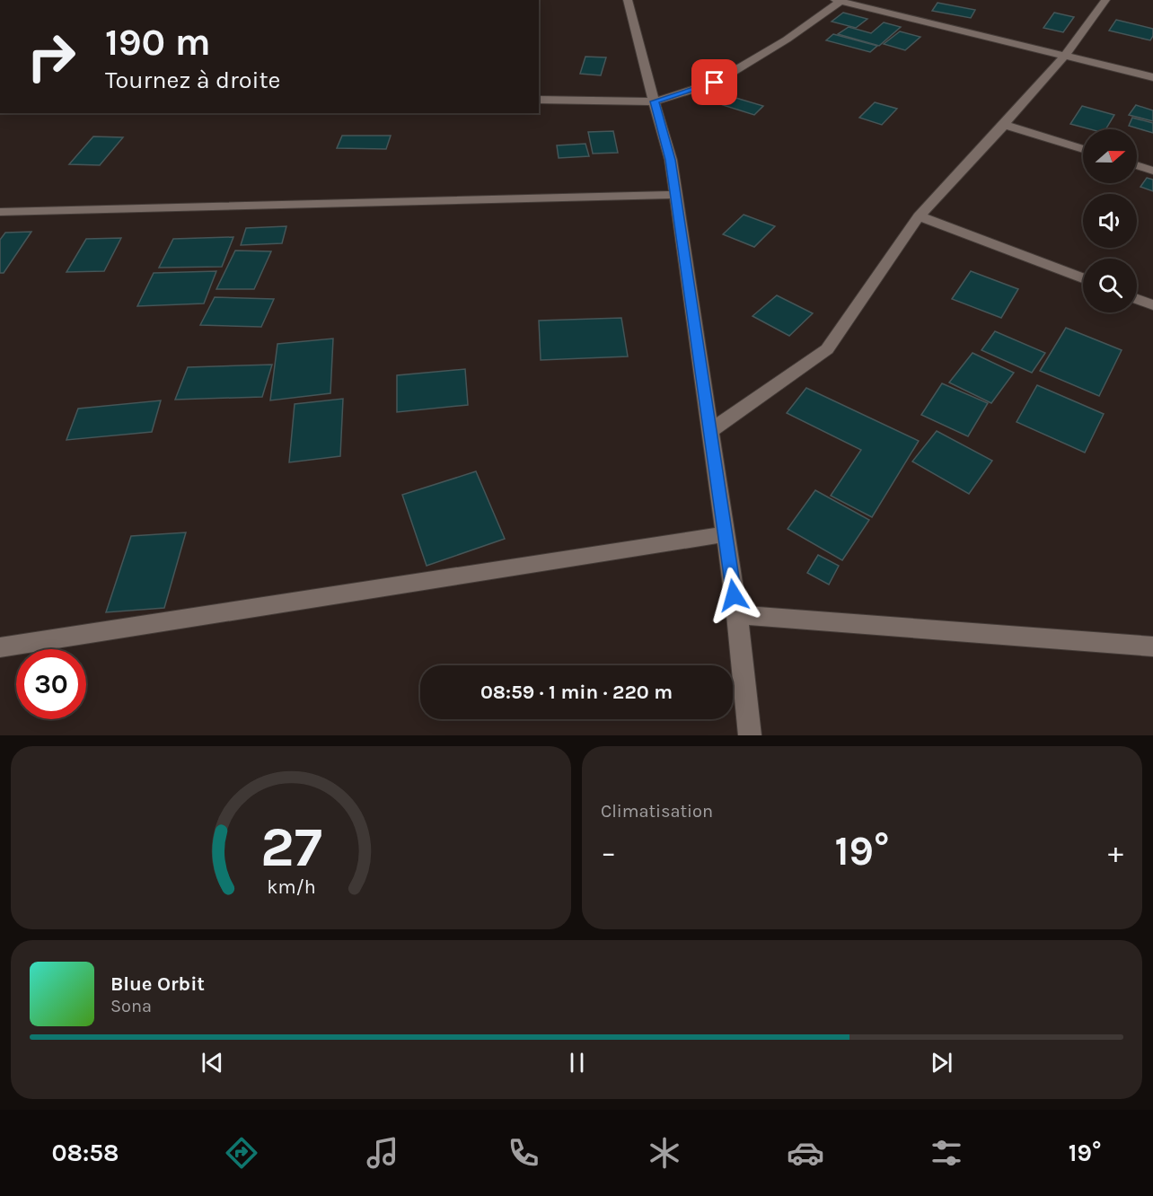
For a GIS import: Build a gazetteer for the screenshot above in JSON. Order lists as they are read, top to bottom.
{
  "north": "right",
  "page": {
    "turn": ["190 m", "Tournez à droite"],
    "limit": "30",
    "trip": "08:59 · 1 min · 220 m",
    "tile": "Climatisation",
    "heat": ["−", "19°", "+"],
    "song": ["Blue Orbit", "Sona"],
    "tabs": ["08:58", "19°"],
    "gauge": ["27", "km/h"]
  }
}
